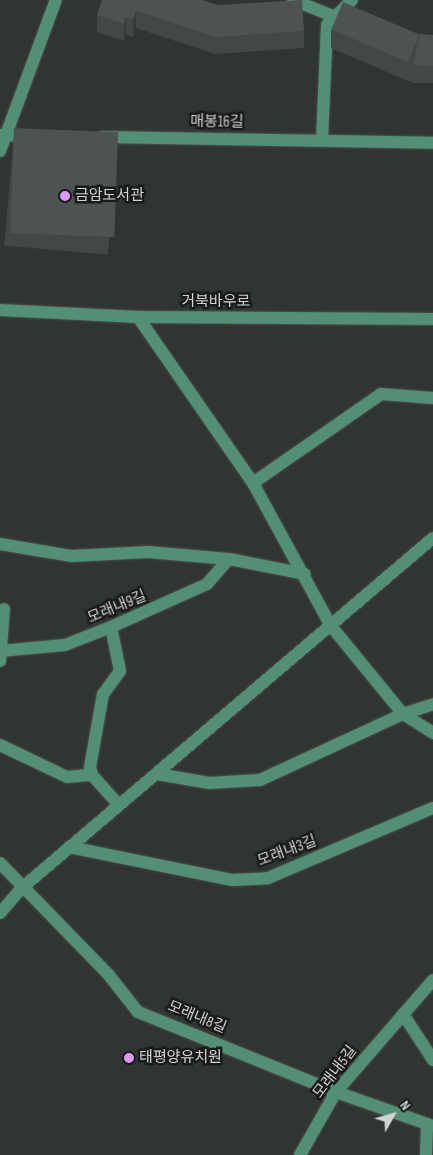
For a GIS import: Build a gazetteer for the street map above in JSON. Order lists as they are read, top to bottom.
{
  "streets": {
    "street": [
      "매봉16길",
      "거북바우로",
      "모래내9길",
      "모래내3길",
      "모래내8길",
      "모래내5길"
    ]
  },
  "crossings": [
    ["모래내8길", "모래내5길"]
  ],
  "places": ["금암도서관", "태평양유치원"],
  "north": "top right"
}
